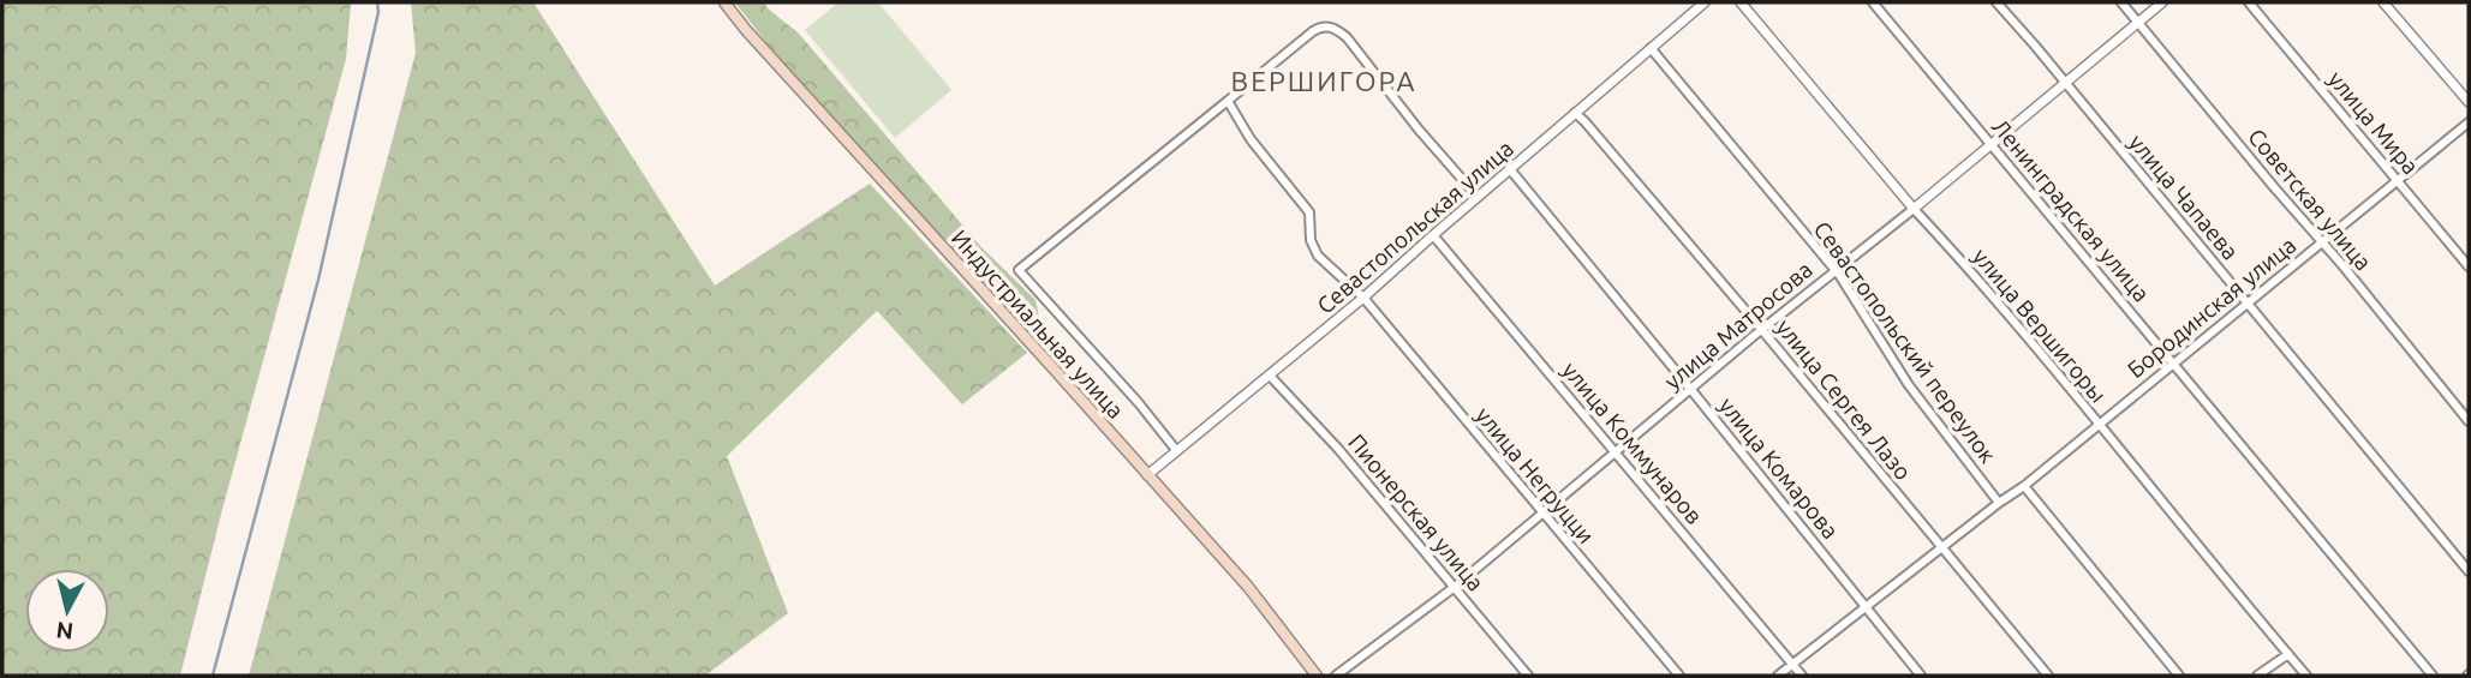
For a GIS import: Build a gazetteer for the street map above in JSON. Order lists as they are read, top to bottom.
{
  "streets": {
    "main road": ["Индустриальная улица"],
    "street": [
      "улица Мира",
      "улица Чапаева",
      "Советская улица",
      "Ленинградская улица",
      "Севастопольская улица",
      "Бородинская улица",
      "улица Матросова",
      "улица Вершигоры",
      "Севастопольский переулок",
      "улица Сергея Лазо",
      "улица Коммунаров",
      "улица Комарова",
      "улица Негруцци",
      "Пионерская улица"
    ]
  },
  "crossings": [
    ["улица Мира", "Бородинская улица"],
    ["улица Чапаева", "Бородинская улица"],
    ["улица Чапаева", "улица Матросова"],
    ["Советская улица", "Бородинская улица"],
    ["Советская улица", "улица Матросова"],
    ["Ленинградская улица", "Бородинская улица"],
    ["Ленинградская улица", "улица Матросова"],
    ["Севастопольская улица", "Индустриальная улица"],
    ["Севастопольская улица", "Севастопольский переулок"],
    ["Севастопольская улица", "улица Сергея Лазо"],
    ["Севастопольская улица", "улица Коммунаров"],
    ["Севастопольская улица", "улица Комарова"],
    ["Севастопольская улица", "улица Негруцци"],
    ["Севастопольская улица", "Пионерская улица"],
    ["Бородинская улица", "улица Вершигоры"],
    ["Бородинская улица", "Севастопольский переулок"],
    ["Бородинская улица", "улица Сергея Лазо"],
    ["Бородинская улица", "улица Коммунаров"],
    ["Бородинская улица", "улица Комарова"],
    ["улица Матросова", "улица Вершигоры"],
    ["улица Матросова", "Севастопольский переулок"],
    ["улица Матросова", "улица Сергея Лазо"],
    ["улица Матросова", "улица Коммунаров"],
    ["улица Матросова", "улица Комарова"],
    ["улица Матросова", "улица Негруцци"],
    ["улица Матросова", "Пионерская улица"]
  ],
  "districts": ["ВЕРШИГОРА"],
  "north": "bottom"
}
